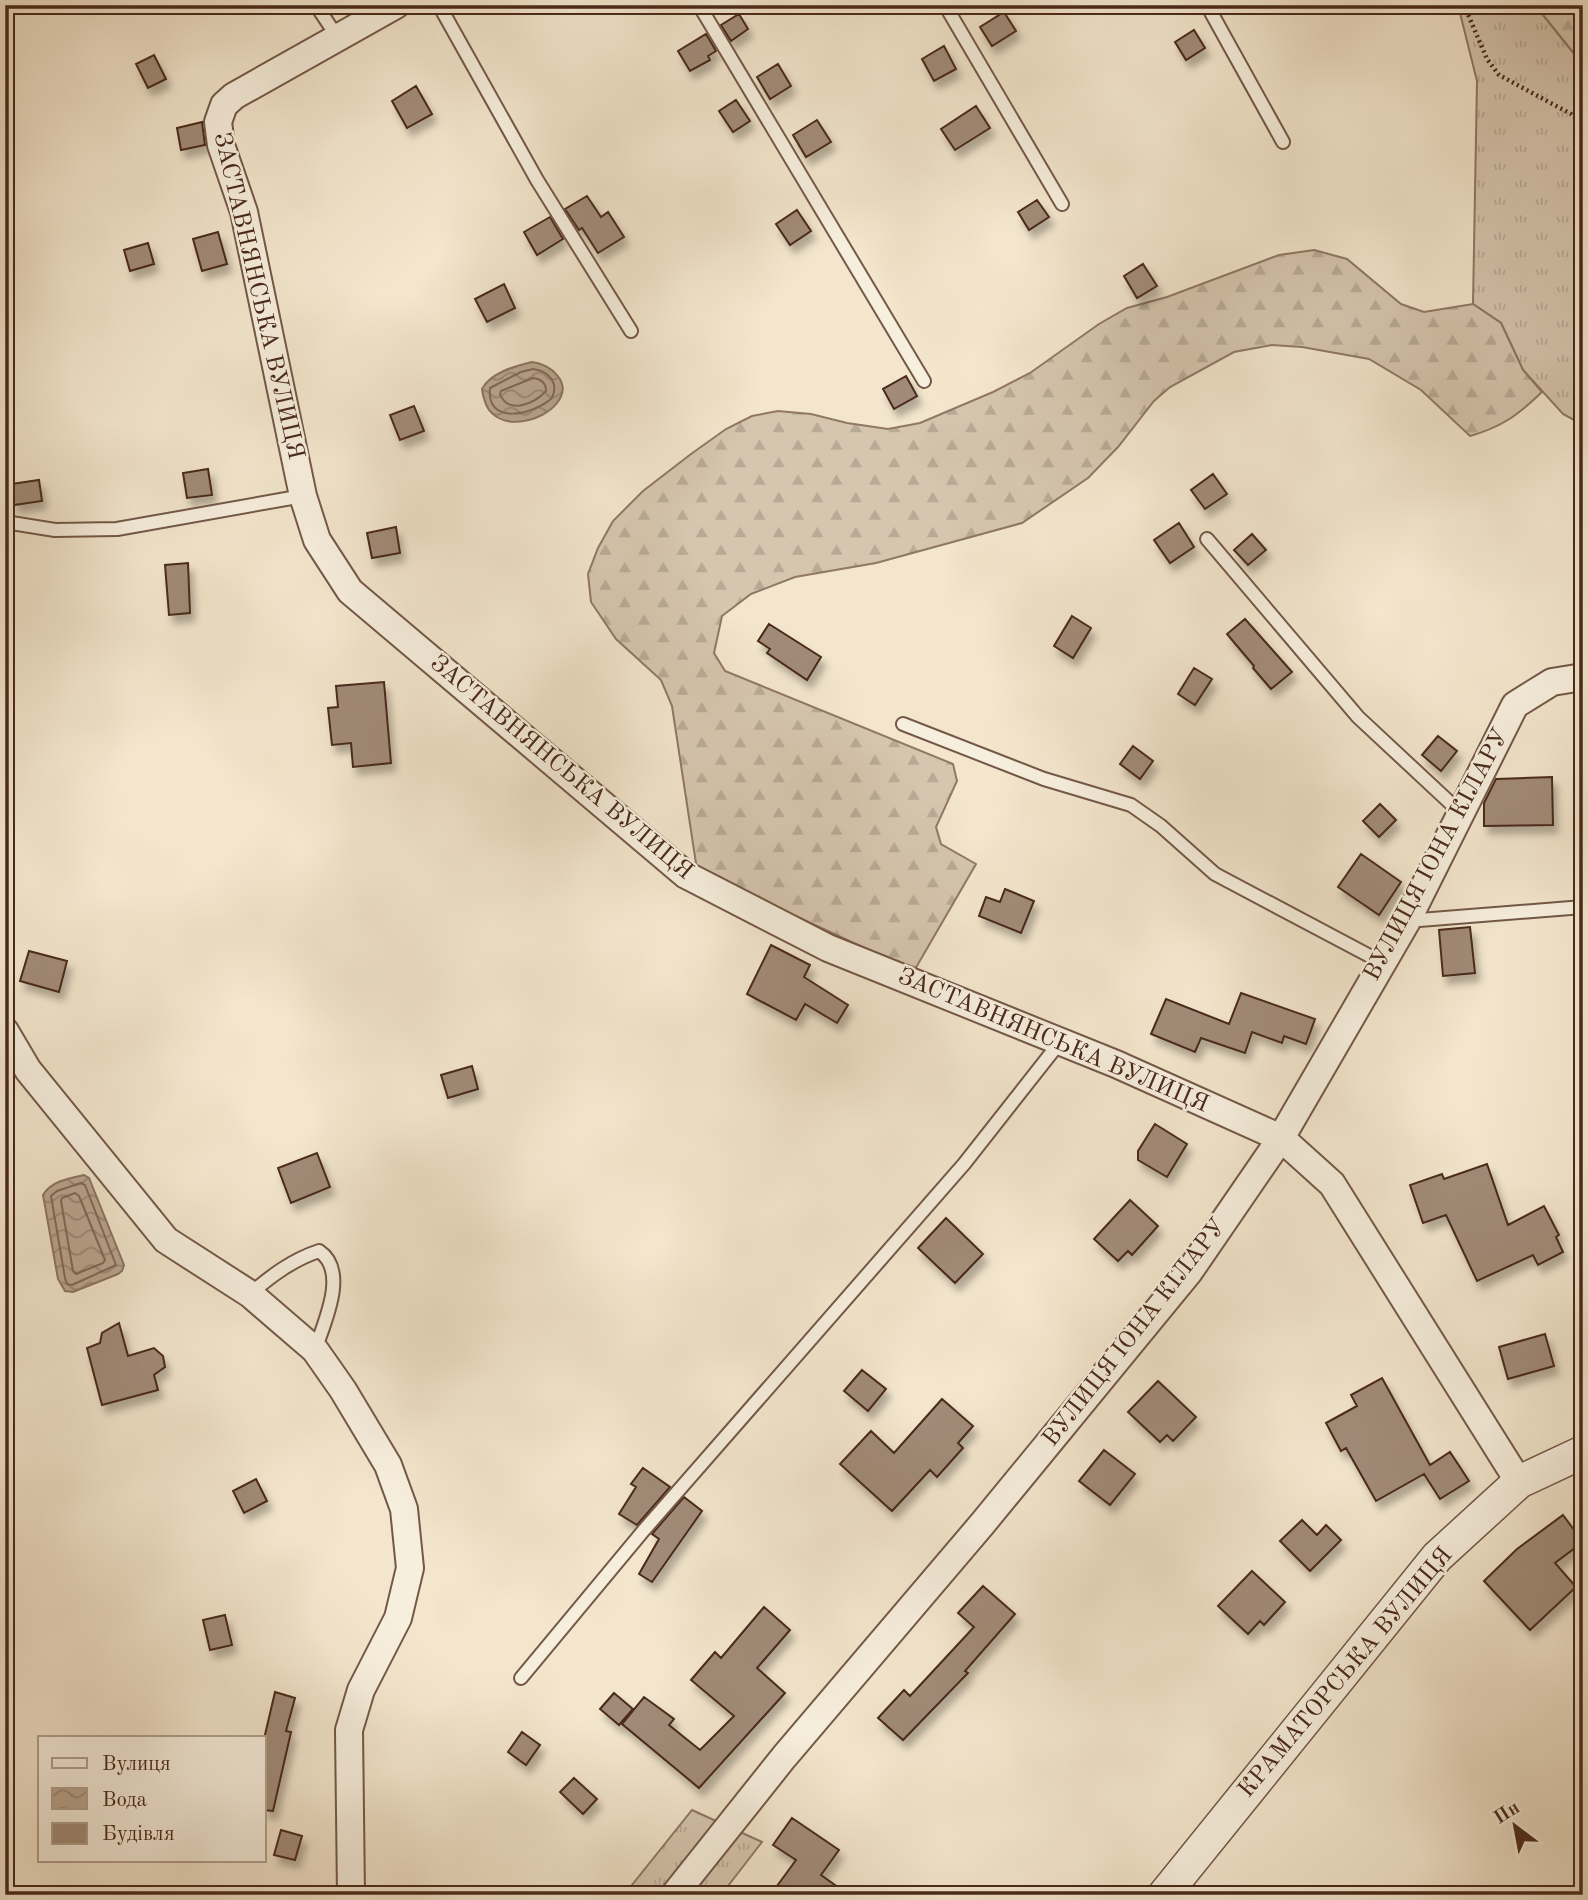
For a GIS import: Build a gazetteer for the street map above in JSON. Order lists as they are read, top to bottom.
{
  "streets": {
    "street": ["ЗАСТАВНЯНСЬКА ВУЛИЦЯ", "ВУЛИЦЯ ІОНА КІЛАРУ", "КРАМАТОРСЬКА ВУЛИЦЯ"]
  },
  "crossings": [
    ["ЗАСТАВНЯНСЬКА ВУЛИЦЯ", "ВУЛИЦЯ ІОНА КІЛАРУ"],
    ["ЗАСТАВНЯНСЬКА ВУЛИЦЯ", "КРАМАТОРСЬКА ВУЛИЦЯ"]
  ],
  "legend": ["Вулиця", "Вода", "Будівля"],
  "north": "top left"
}
